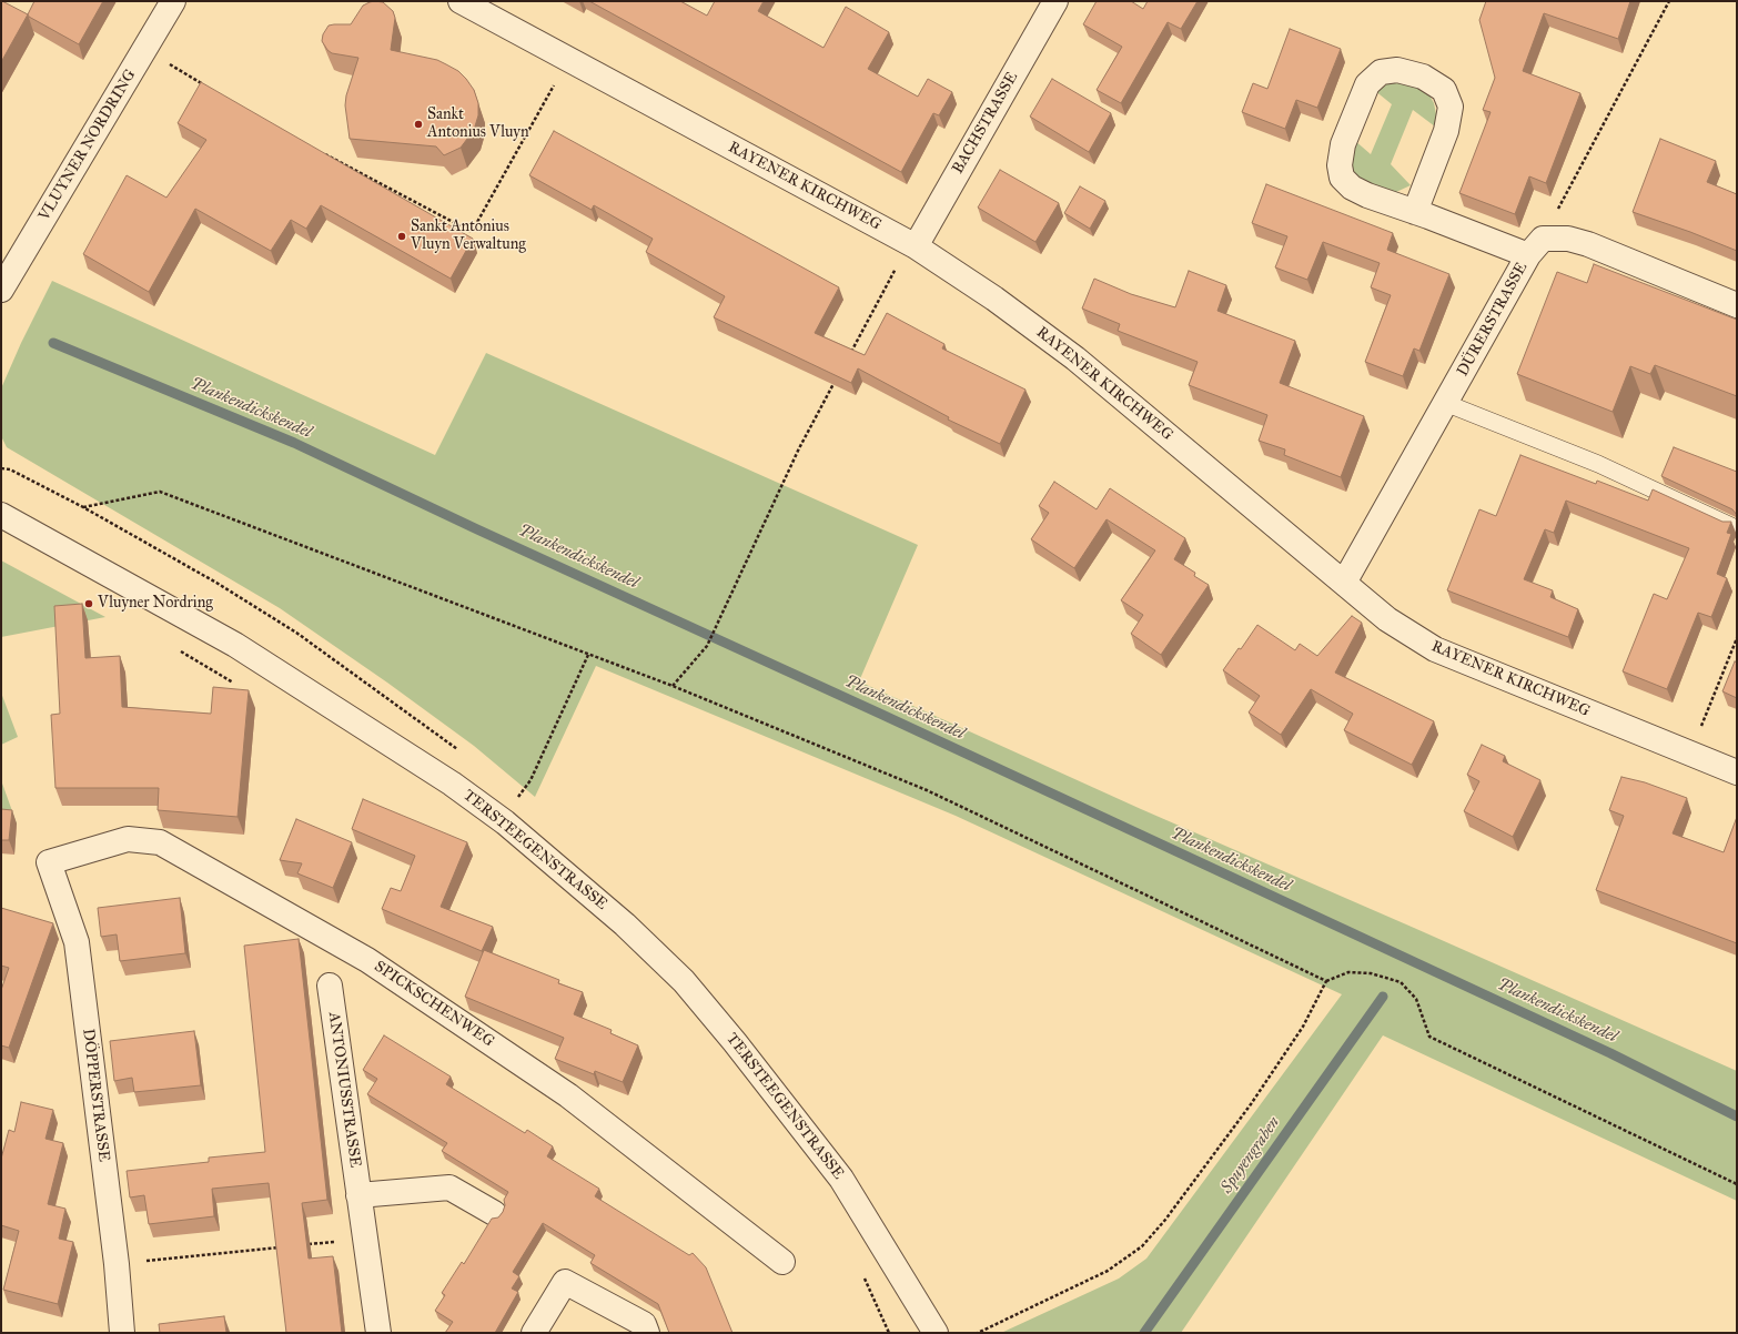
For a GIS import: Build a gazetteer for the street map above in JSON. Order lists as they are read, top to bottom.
{
  "streets": {
    "street": [
      "BACHSTRASSE",
      "VLUYNER NORDRING",
      "RAYENER KIRCHWEG",
      "DÜRERSTRASSE",
      "TERSTEEGENSTRASSE",
      "SPICKSCHENWEG",
      "ANTONIUSSTRASSE",
      "DÖPPERSTRASSE"
    ]
  },
  "crossings": [
    ["BACHSTRASSE", "RAYENER KIRCHWEG"],
    ["RAYENER KIRCHWEG", "DÜRERSTRASSE"],
    ["SPICKSCHENWEG", "DÖPPERSTRASSE"]
  ],
  "water": ["Plankendickskendel", "Spuyengraben"],
  "places": ["Sankt Antonius Vluyn", "Sankt Antonius Vluyn Verwaltung", "Vluyner Nordring"]
}
